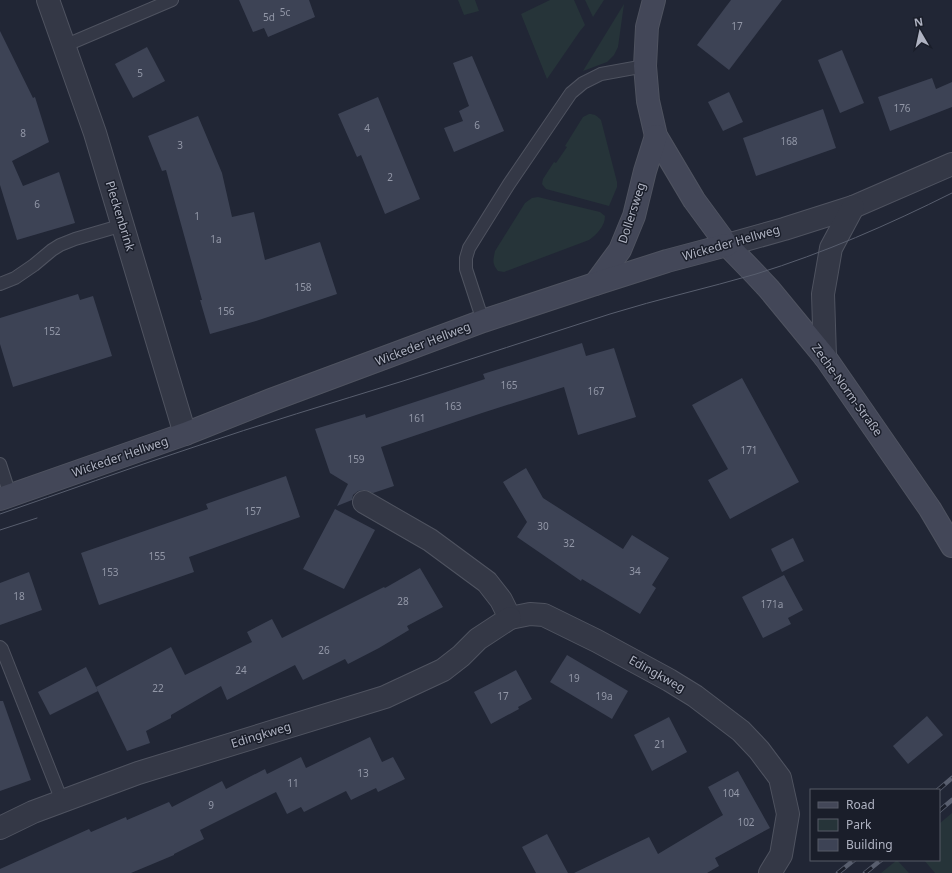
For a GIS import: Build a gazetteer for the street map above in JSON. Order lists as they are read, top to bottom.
{
  "streets": {
    "main road": ["Dollersweg", "Wickeder Hellweg", "Zeche-Norm-Straße"],
    "street": ["Pleckenbrink", "Edingkweg"]
  },
  "crossings": [
    ["Dollersweg", "Wickeder Hellweg"],
    ["Pleckenbrink", "Wickeder Hellweg"],
    ["Wickeder Hellweg", "Zeche-Norm-Straße"]
  ],
  "house_numbers": [
    "5c",
    "5d",
    "17",
    "5",
    "176",
    "6",
    "4",
    "8",
    "168",
    "3",
    "2",
    "6",
    "1",
    "1a",
    "158",
    "156",
    "152",
    "165",
    "167",
    "163",
    "161",
    "171",
    "159",
    "157",
    "30",
    "32",
    "155",
    "34",
    "153",
    "18",
    "28",
    "171a",
    "26",
    "24",
    "19",
    "22",
    "17",
    "19a",
    "21",
    "13",
    "11",
    "104",
    "9",
    "102"
  ],
  "legend": ["Road", "Park", "Building"],
  "north": "top"
}
